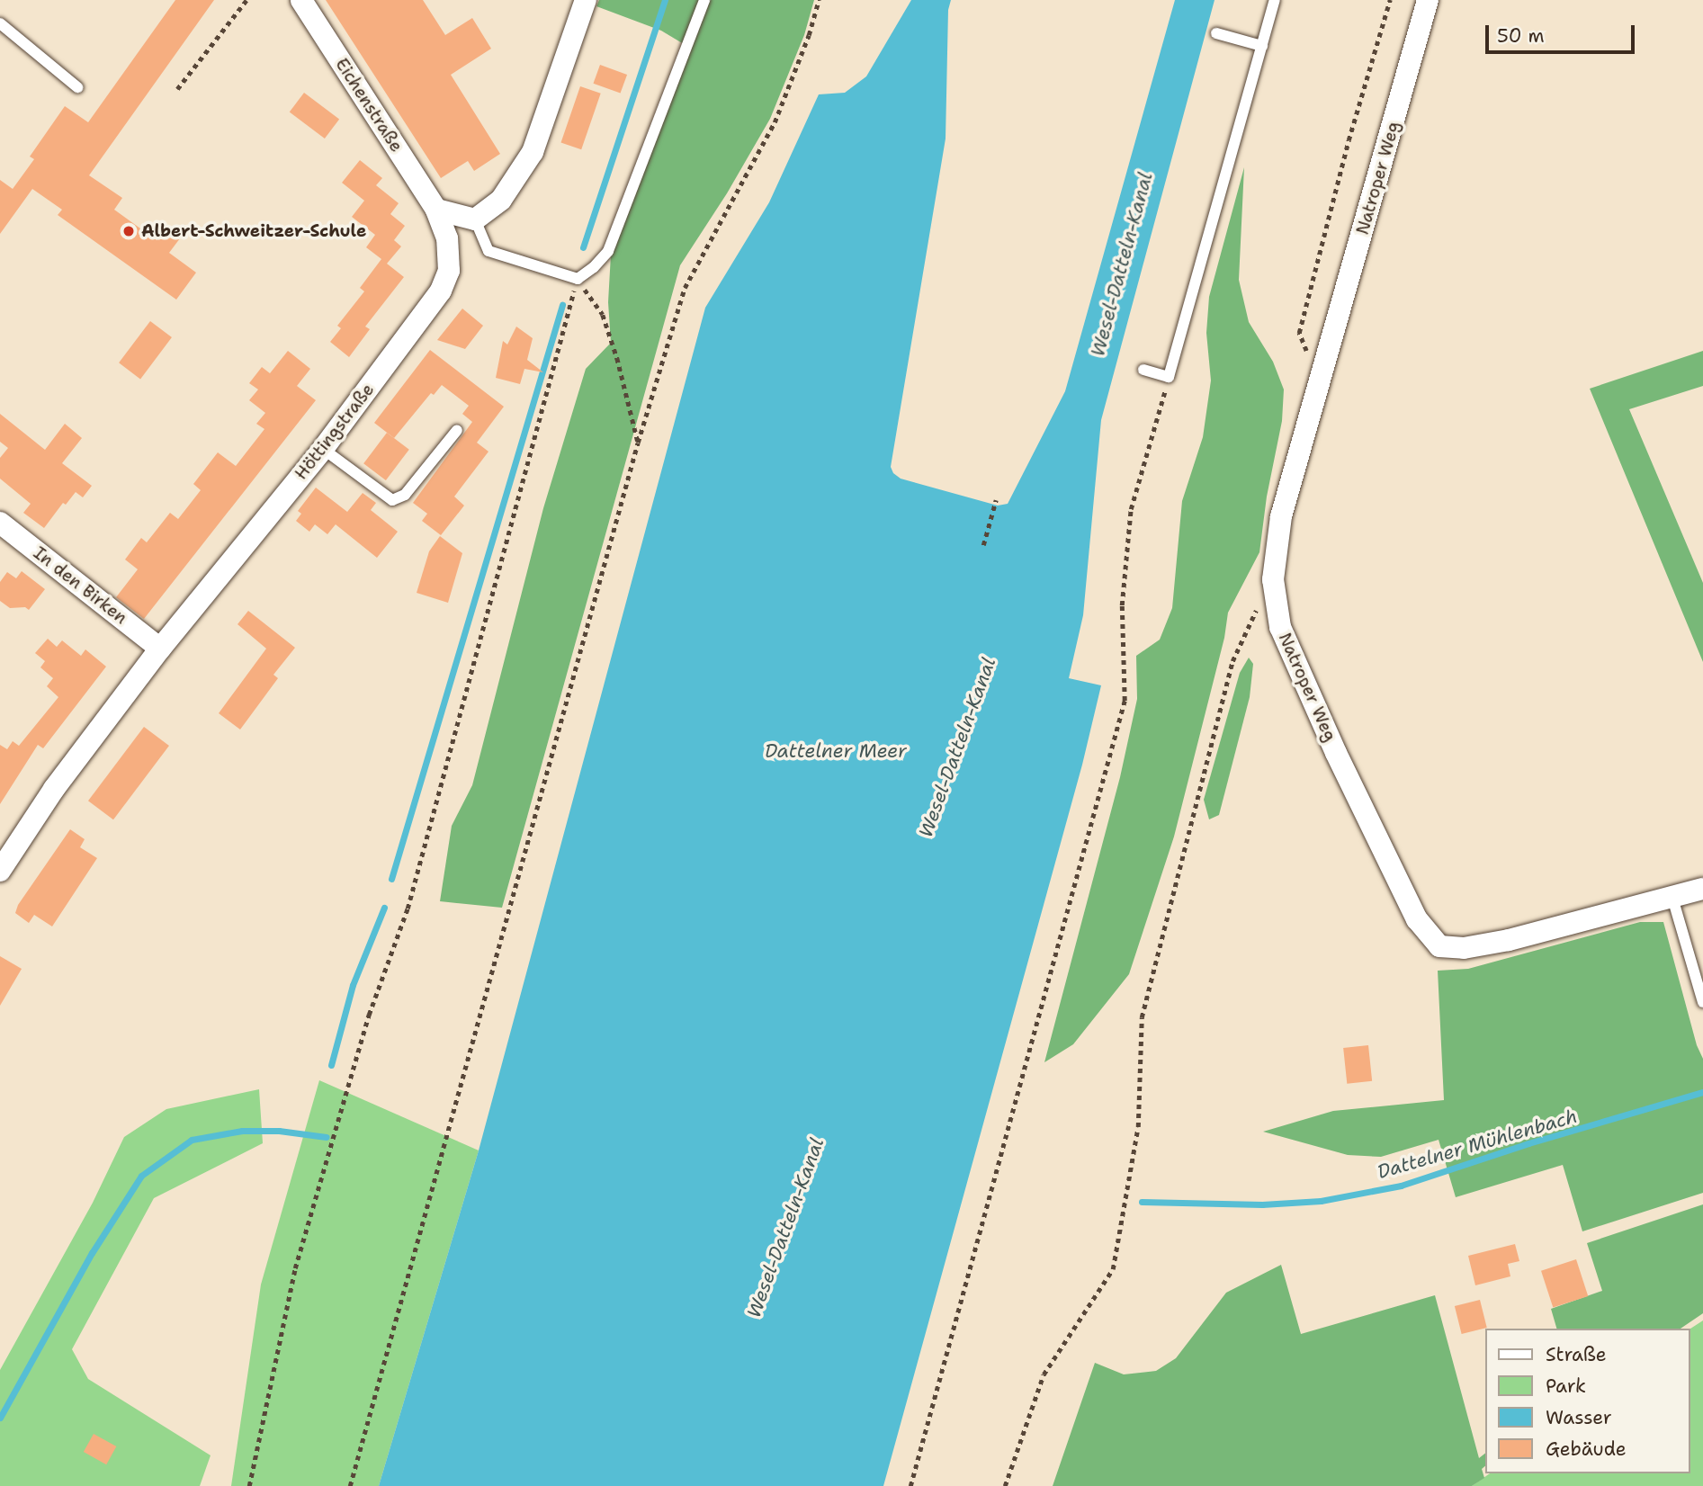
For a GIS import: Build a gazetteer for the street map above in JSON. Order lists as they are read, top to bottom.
{
  "streets": {
    "street": [
      "Eichenstraße",
      "Natroper Weg",
      "Höttingstraße",
      "In den Birken"
    ]
  },
  "crossings": [
    ["Eichenstraße", "Höttingstraße"],
    ["Höttingstraße", "In den Birken"]
  ],
  "water": ["Wesel-Datteln-Kanal", "Dattelner Meer", "Dattelner Mühlenbach"],
  "places": ["Albert-Schweitzer-Schule"],
  "legend": [
    "Straße",
    "Park",
    "Wasser",
    "Gebäude"
  ],
  "scale_bar": "50 m"
}
